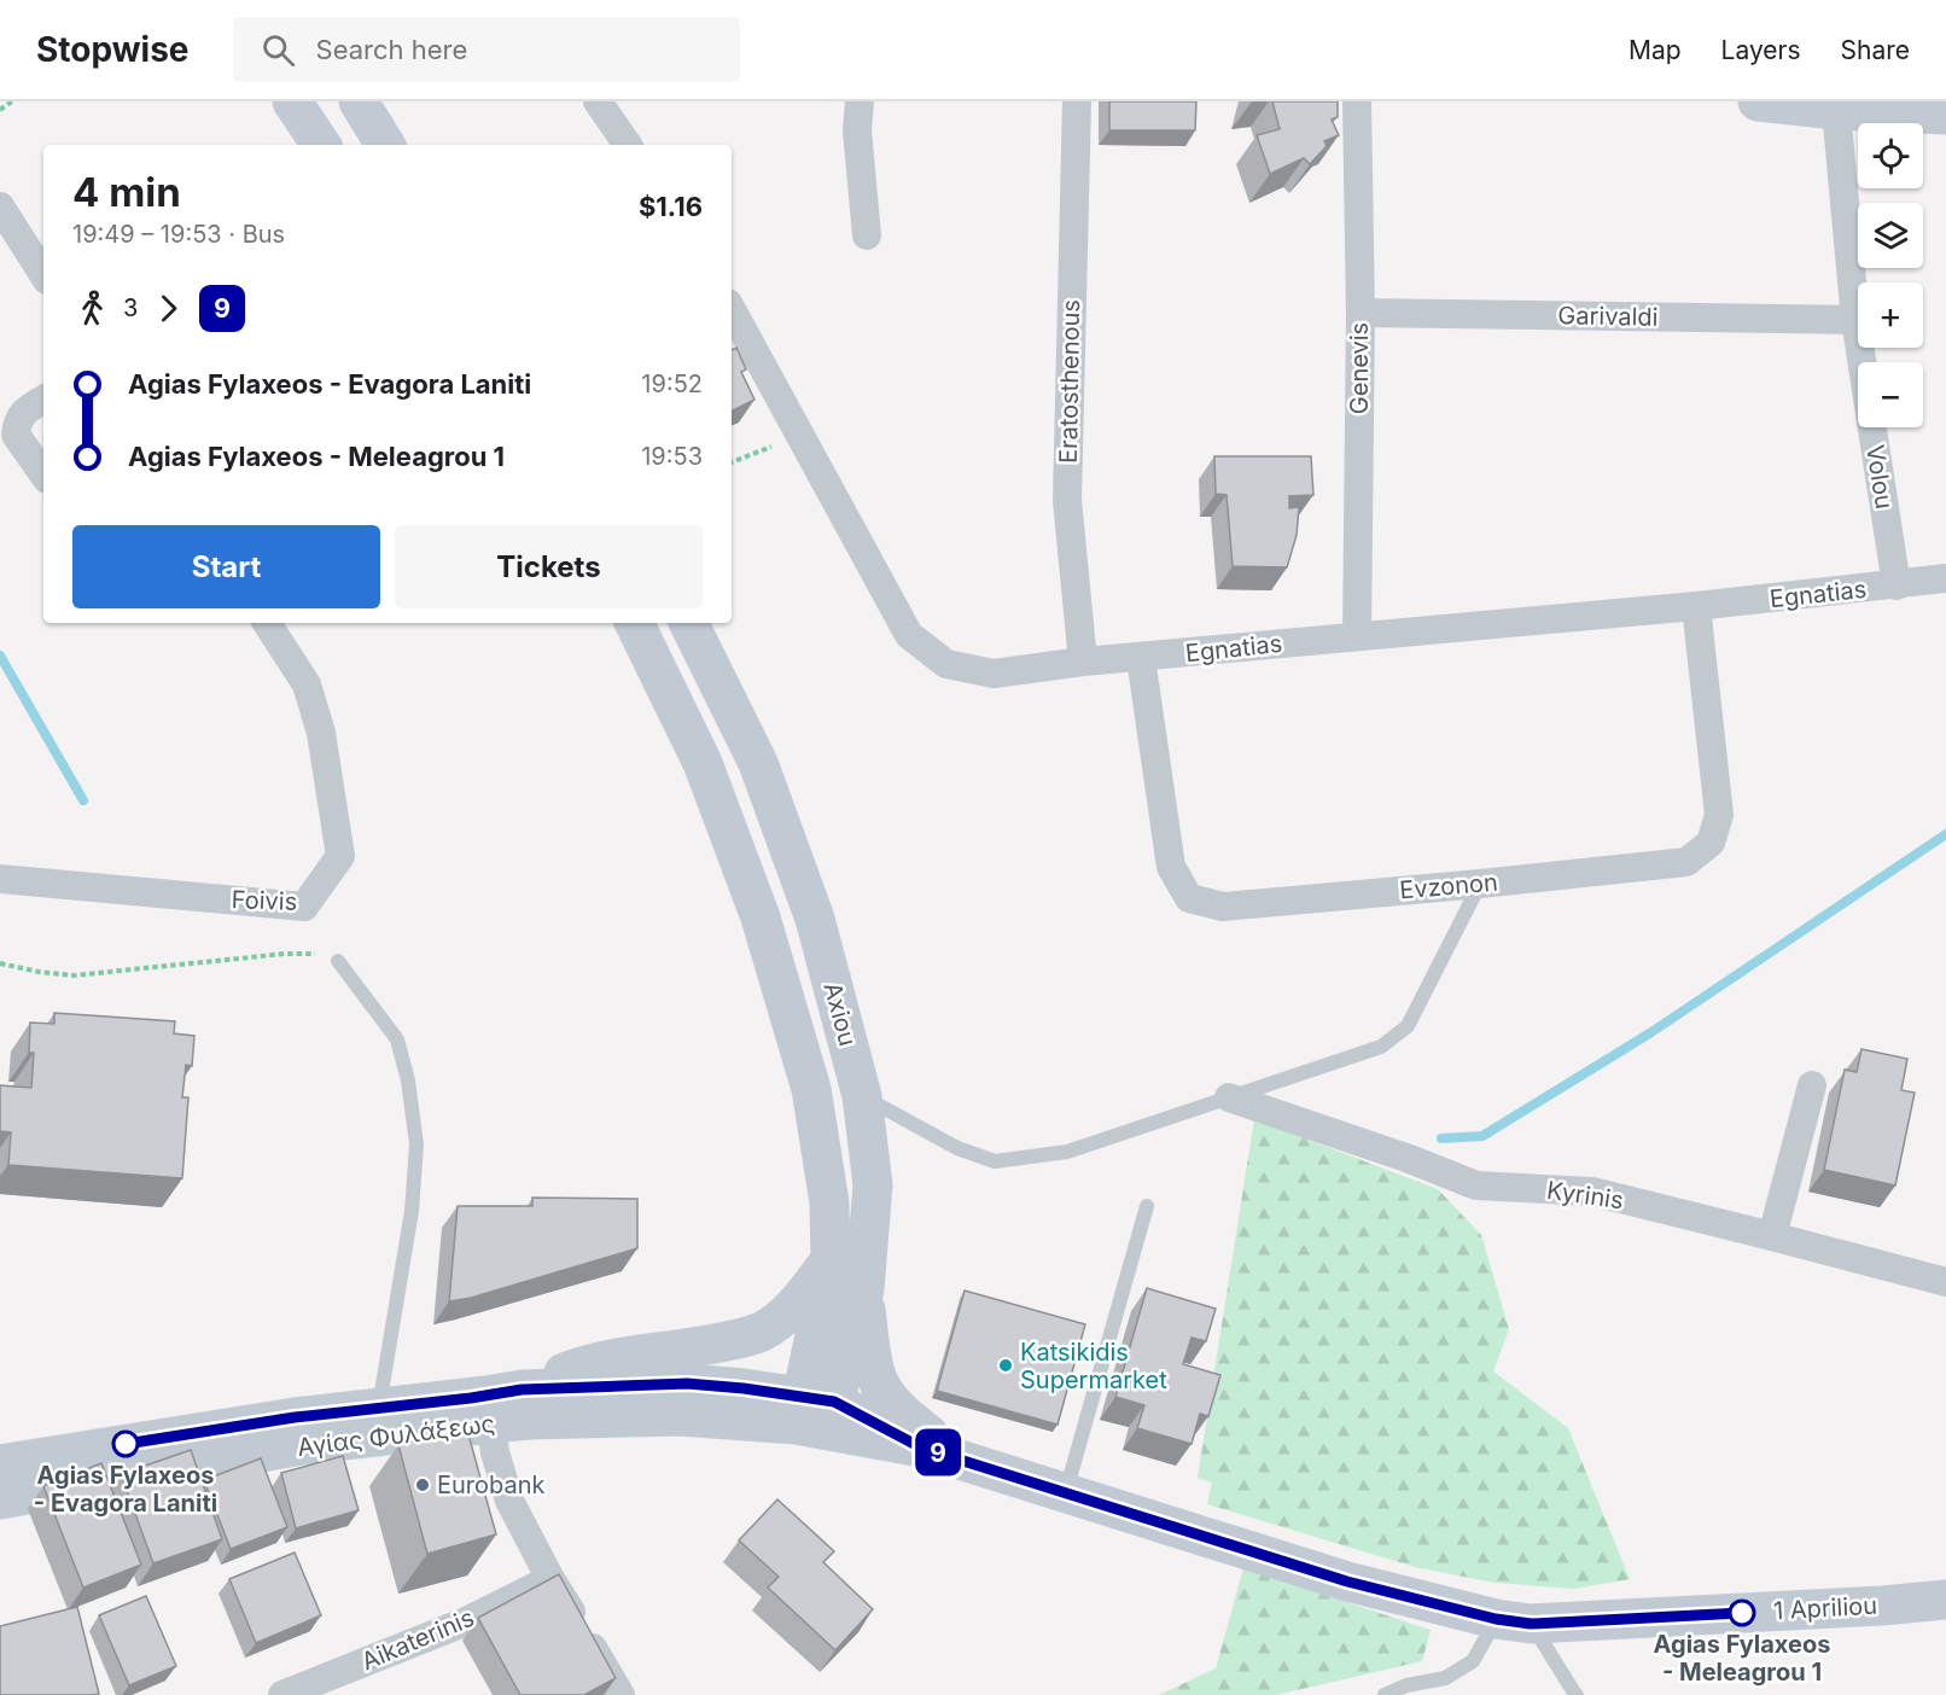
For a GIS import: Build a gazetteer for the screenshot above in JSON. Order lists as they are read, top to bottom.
{
  "streets": {
    "main road": ["Axiou", "Αγίας Φυλάξεως", "1 Apriliou"],
    "street": [
      "Garivaldi",
      "Genevis",
      "Eratosthenous",
      "Volou",
      "Egnatias",
      "Evzonon",
      "Foivis",
      "Kyrinis",
      "Aikaterinis"
    ]
  },
  "crossings": [
    ["Garivaldi", "Genevis"],
    ["Garivaldi", "Volou"],
    ["Genevis", "Egnatias"],
    ["Eratosthenous", "Egnatias"],
    ["Volou", "Egnatias"],
    ["Egnatias", "Evzonon"],
    ["Axiou", "Αγίας Φυλάξεως"]
  ],
  "places": [
    "Katsikidis Supermarket",
    "Agias Fylaxeos - Evagora Laniti",
    "Eurobank",
    "Agias Fylaxeos - Meleagrou 1"
  ],
  "lines": ["bus line 9"],
  "page": {
    "header": "Stopwise",
    "search": "Search here",
    "nav": ["Map", "Layers", "Share"],
    "on_map": "9",
    "map_buttons": ["+", "−"],
    "heading": ["4 min", "19:49 – 19:53 · Bus", "$1.16"],
    "legs": ["3", "9"],
    "list": [
      {
        "name": "Agias Fylaxeos - Evagora Laniti",
        "value": "19:52"
      },
      {
        "name": "Agias Fylaxeos - Meleagrou 1",
        "value": "19:53"
      }
    ],
    "buttons": ["Start", "Tickets"]
  }
}
